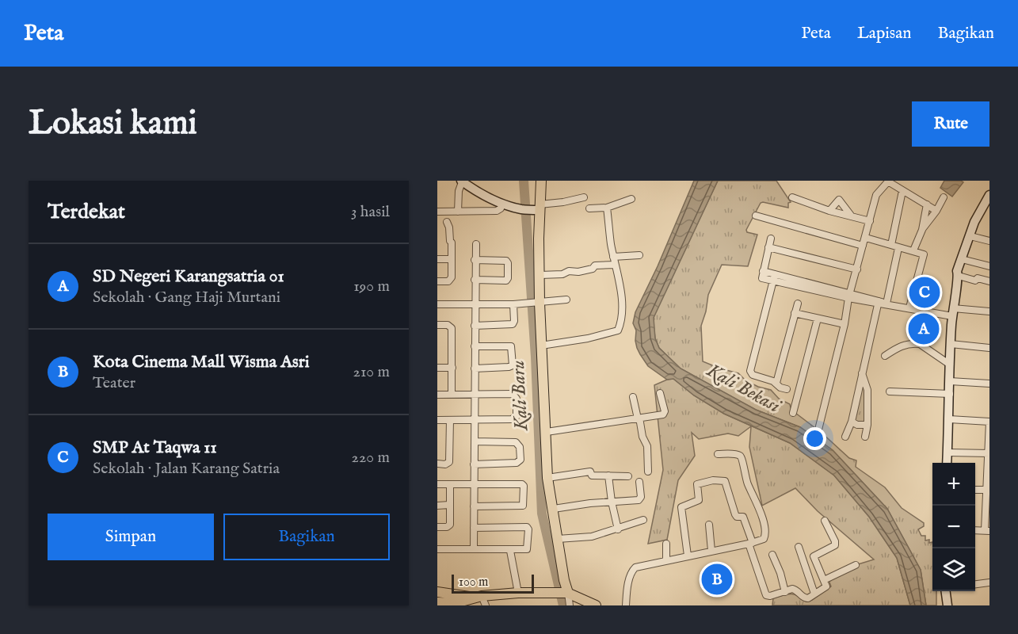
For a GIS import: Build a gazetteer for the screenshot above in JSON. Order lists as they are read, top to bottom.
{
  "water": ["Kali Bekasi", "Kali Baru"],
  "scale_bar": "100 m",
  "page": {
    "header": "Peta",
    "nav": ["Peta", "Lapisan", "Bagikan"],
    "buttons": [
      "Rute",
      ["Simpan", "Bagikan"]
    ],
    "title": "Lokasi kami",
    "heading": ["Terdekat", "3 hasil"],
    "list": [
      {
        "mark": "A",
        "name": "SD Negeri Karangsatria 01",
        "note": "Sekolah · Gang Haji Murtani",
        "value": "190 m"
      },
      {
        "mark": "B",
        "name": "Kota Cinema Mall Wisma Asri",
        "note": "Teater",
        "value": "210 m"
      },
      {
        "mark": "C",
        "name": "SMP At Taqwa 11",
        "note": "Sekolah · Jalan Karang Satria",
        "value": "220 m"
      }
    ],
    "pins": ["C", "A", "B"],
    "map_buttons": ["+", "−"],
    "scale": "100 m"
  }
}
